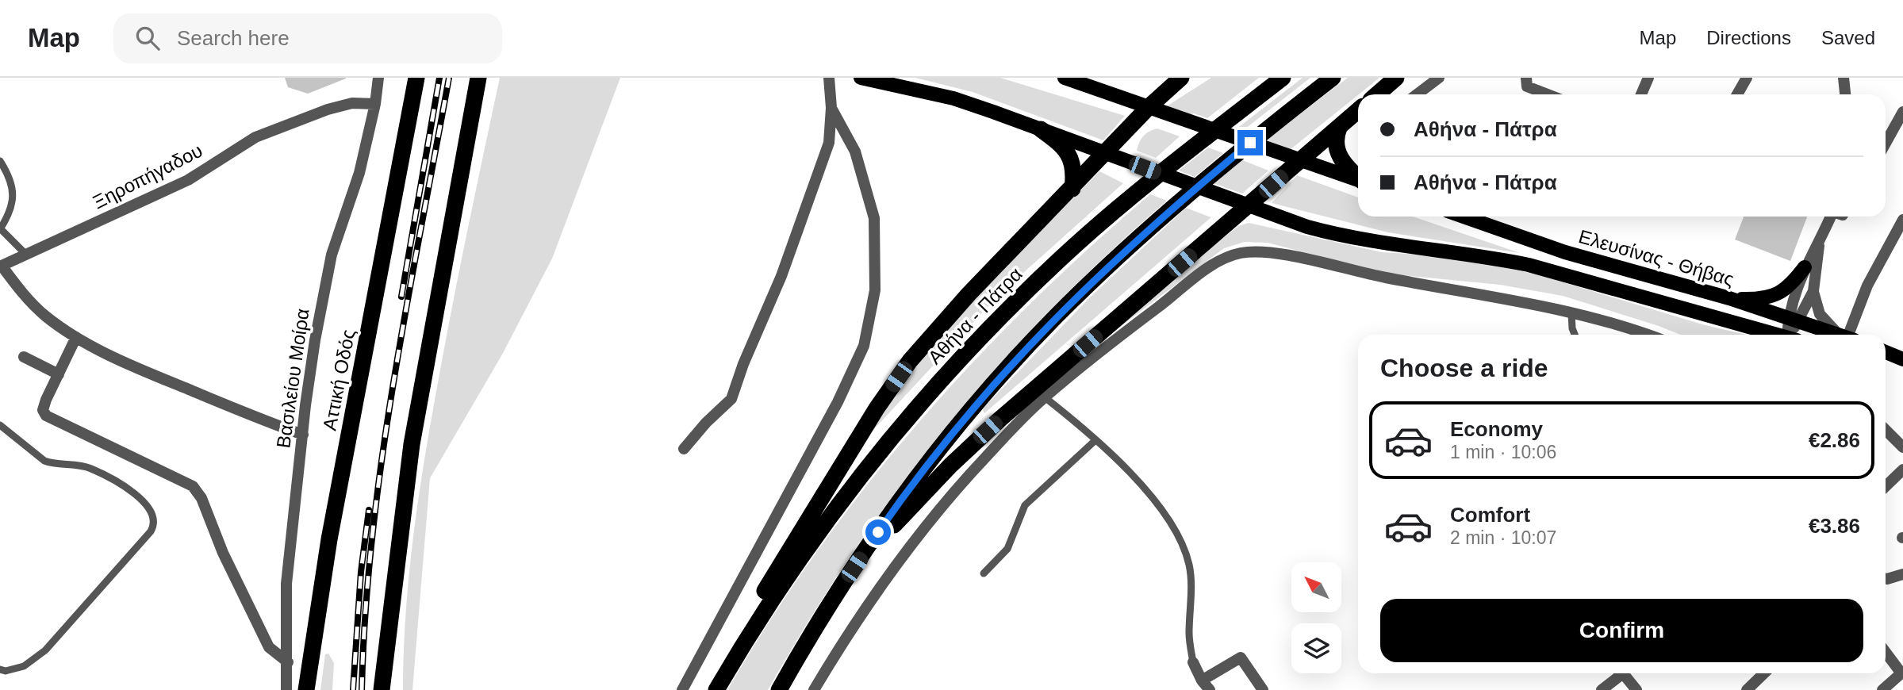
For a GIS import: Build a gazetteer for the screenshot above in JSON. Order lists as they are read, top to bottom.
{
  "streets": {
    "highway": ["Αθήνα - Πάτρα", "Αττική Οδός"],
    "main road": ["Ελευσίνας - Θήβας"],
    "street": ["Ξηροπήγαδου", "Βασιλείου Μοίρα"]
  },
  "crossings": [
    ["Ξηροπήγαδου", "Βασιλείου Μοίρα"]
  ],
  "north": "top left",
  "page": {
    "header": "Map",
    "search": "Search here",
    "nav": ["Map", "Directions", "Saved"],
    "banner": ["Αθήνα - Πάτρα", "Αθήνα - Πάτρα"],
    "heading": "Choose a ride",
    "list": [
      {
        "name": "Economy",
        "note": "1 min · 10:06",
        "value": "€2.86"
      },
      {
        "name": "Comfort",
        "note": "2 min · 10:07",
        "value": "€3.86"
      }
    ],
    "buttons": "Confirm"
  }
}
